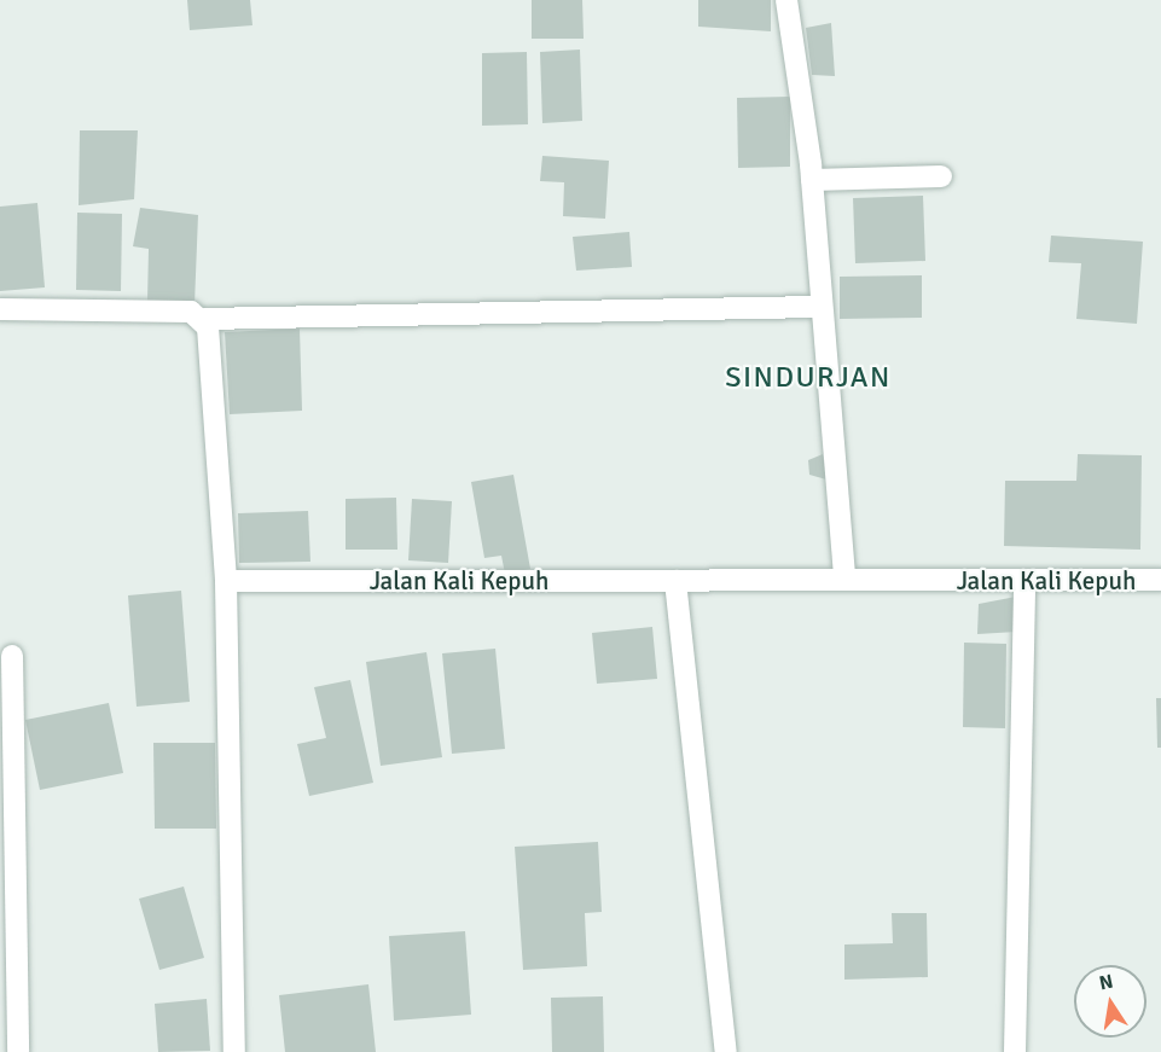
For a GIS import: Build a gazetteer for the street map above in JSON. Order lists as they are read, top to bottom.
{
  "streets": {
    "street": ["Jalan Kali Kepuh"]
  },
  "districts": ["SINDURJAN"],
  "north": "top"
}
